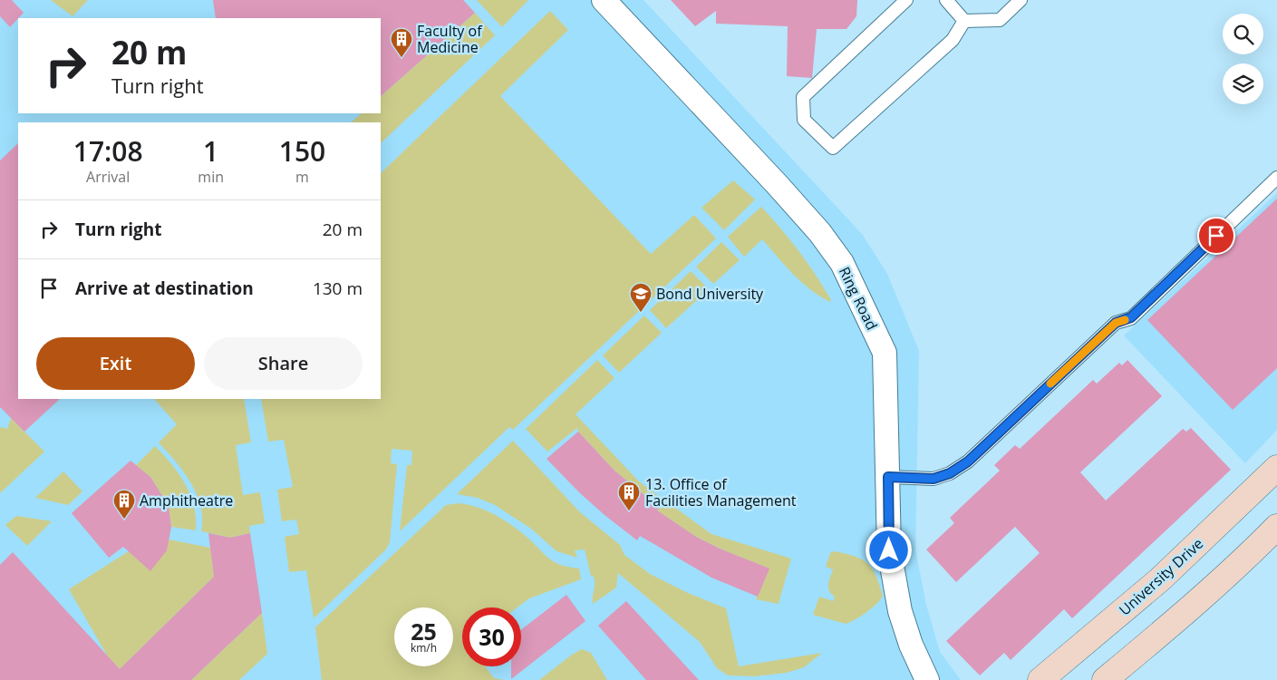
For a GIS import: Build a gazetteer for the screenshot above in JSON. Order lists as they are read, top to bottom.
{
  "streets": {
    "street": ["Ring Road", "University Drive"]
  },
  "places": {
    "building": ["Faculty of Medicine", "13. Office of Facilities Management", "Amphitheatre"],
    "school or university": ["Bond University"]
  },
  "page": {
    "turn": ["20 m", "Turn right"],
    "eta": [
      "17:08",
      "Arrival",
      "1",
      "min",
      "150",
      "m"
    ],
    "list": [
      {
        "name": "Turn right",
        "value": "20 m"
      },
      {
        "name": "Arrive at destination",
        "value": "130 m"
      }
    ],
    "buttons": ["Exit", "Share"],
    "speed": "25 km/h",
    "limit": "30"
  }
}
